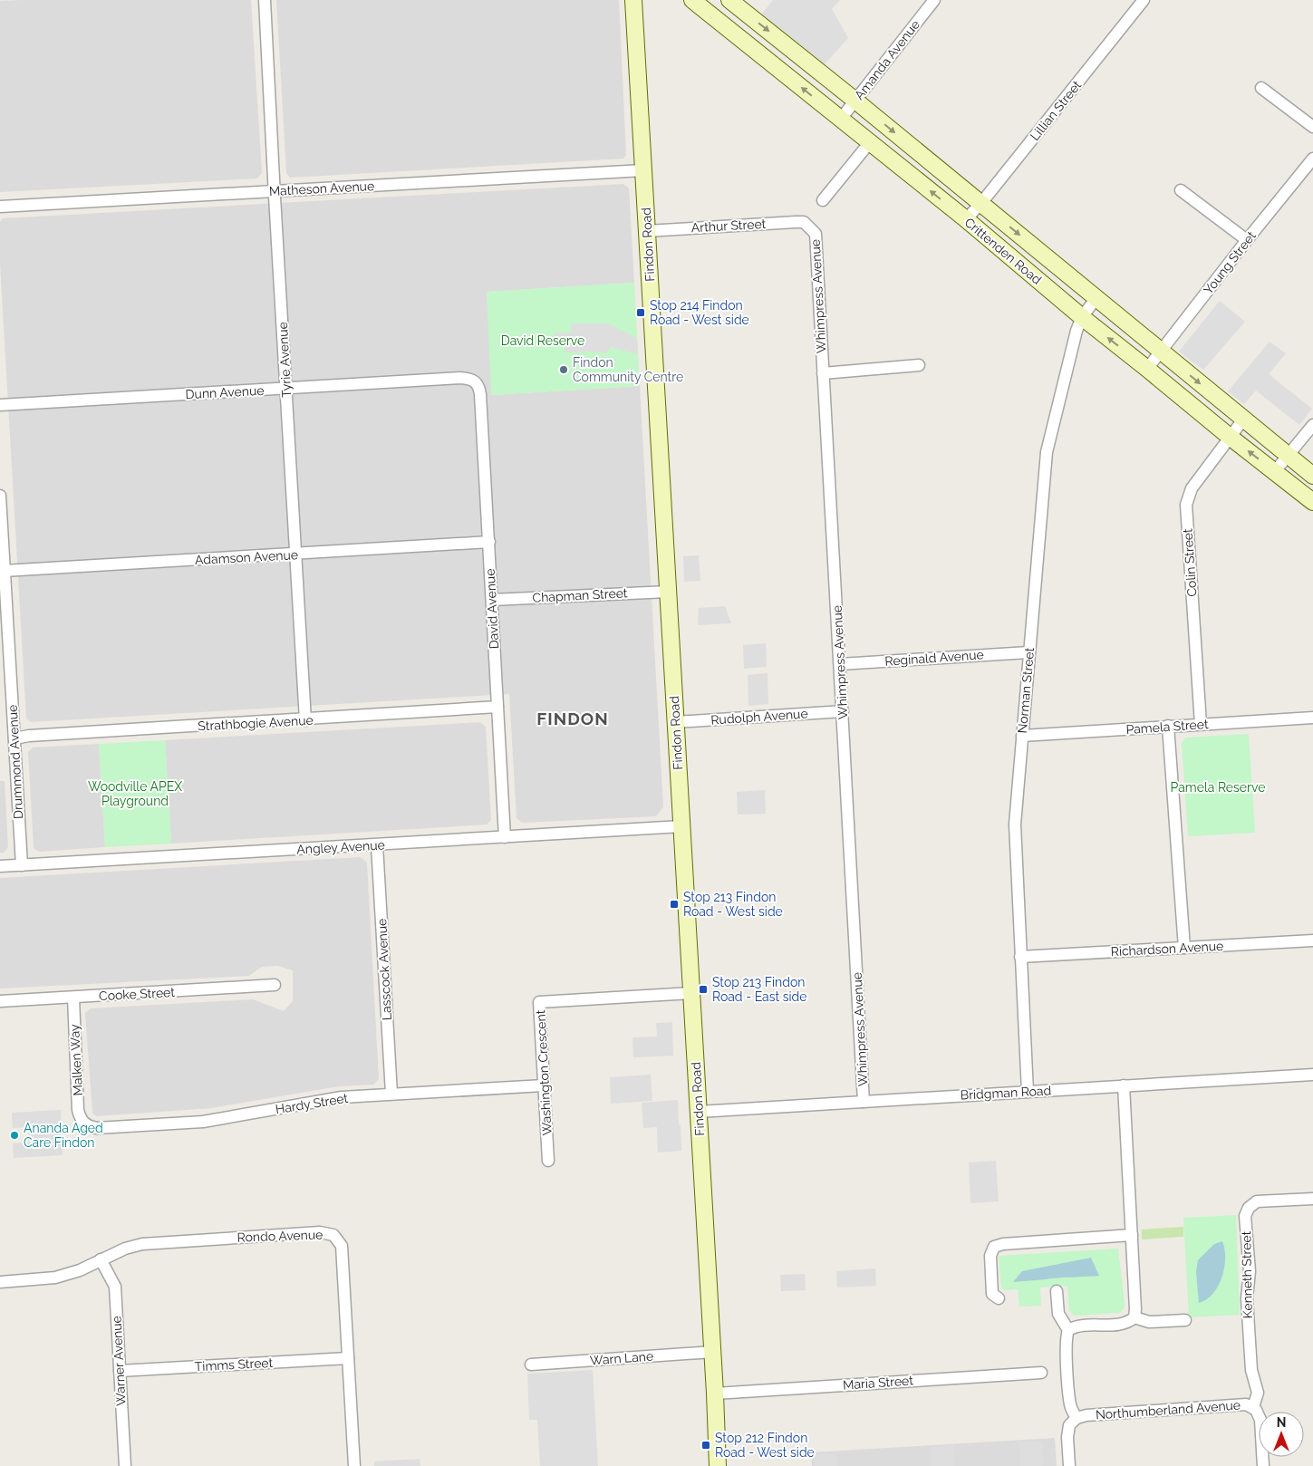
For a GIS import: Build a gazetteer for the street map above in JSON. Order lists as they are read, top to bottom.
{
  "streets": {
    "main road": ["Findon Road", "Crittenden Road"],
    "street": [
      "Amanda Avenue",
      "Lillian Street",
      "Matheson Avenue",
      "Arthur Street",
      "Young Street",
      "Whimpress Avenue",
      "Tyrie Avenue",
      "Dunn Avenue",
      "Adamson Avenue",
      "Colin Street",
      "Chapman Street",
      "David Avenue",
      "Reginald Avenue",
      "Norman Street",
      "Rudolph Avenue",
      "Strathbogie Avenue",
      "Pamela Street",
      "Drummond Avenue",
      "Angley Avenue",
      "Richardson Avenue",
      "Lasscock Avenue",
      "Cooke Street",
      "Malken Way",
      "Washington Crescent",
      "Bridgman Road",
      "Hardy Street",
      "Rondo Avenue",
      "Kenneth Street",
      "Warn Lane",
      "Warner Avenue",
      "Timms Street",
      "Maria Street",
      "Northumberland Avenue"
    ]
  },
  "crossings": [
    ["Amanda Avenue", "Crittenden Road"],
    ["Lillian Street", "Crittenden Road"],
    ["Matheson Avenue", "Findon Road"],
    ["Matheson Avenue", "Tyrie Avenue"],
    ["Arthur Street", "Findon Road"],
    ["Arthur Street", "Whimpress Avenue"],
    ["Findon Road", "Chapman Street"],
    ["Findon Road", "Rudolph Avenue"],
    ["Findon Road", "Angley Avenue"],
    ["Findon Road", "Washington Crescent"],
    ["Findon Road", "Bridgman Road"],
    ["Findon Road", "Warn Lane"],
    ["Findon Road", "Maria Street"],
    ["Crittenden Road", "Young Street"],
    ["Crittenden Road", "Colin Street"],
    ["Crittenden Road", "Norman Street"],
    ["Whimpress Avenue", "Reginald Avenue"],
    ["Whimpress Avenue", "Rudolph Avenue"],
    ["Whimpress Avenue", "Bridgman Road"],
    ["Tyrie Avenue", "Dunn Avenue"],
    ["Tyrie Avenue", "Adamson Avenue"],
    ["Tyrie Avenue", "Strathbogie Avenue"],
    ["Dunn Avenue", "David Avenue"],
    ["Adamson Avenue", "David Avenue"],
    ["Adamson Avenue", "Drummond Avenue"],
    ["Colin Street", "Pamela Street"],
    ["Chapman Street", "David Avenue"],
    ["David Avenue", "Strathbogie Avenue"],
    ["David Avenue", "Angley Avenue"],
    ["Reginald Avenue", "Norman Street"],
    ["Norman Street", "Pamela Street"],
    ["Norman Street", "Richardson Avenue"],
    ["Norman Street", "Bridgman Road"],
    ["Strathbogie Avenue", "Drummond Avenue"],
    ["Drummond Avenue", "Angley Avenue"],
    ["Angley Avenue", "Lasscock Avenue"],
    ["Lasscock Avenue", "Hardy Street"],
    ["Cooke Street", "Malken Way"],
    ["Malken Way", "Hardy Street"],
    ["Washington Crescent", "Hardy Street"],
    ["Rondo Avenue", "Warner Avenue"],
    ["Rondo Avenue", "Timms Street"],
    ["Kenneth Street", "Northumberland Avenue"],
    ["Warner Avenue", "Timms Street"]
  ],
  "districts": ["FINDON"],
  "parks": ["David Reserve", "Woodville APEX Playground", "Pamela Reserve"],
  "places": {
    "transit": [
      "Stop 214 Findon Road - West side",
      "Stop 213 Findon Road - West side",
      "Stop 213 Findon Road - East side",
      "Stop 212 Findon Road - West side"
    ],
    "other": ["Findon Community Centre", "Ananda Aged Care Findon"]
  },
  "north": "top"
}
